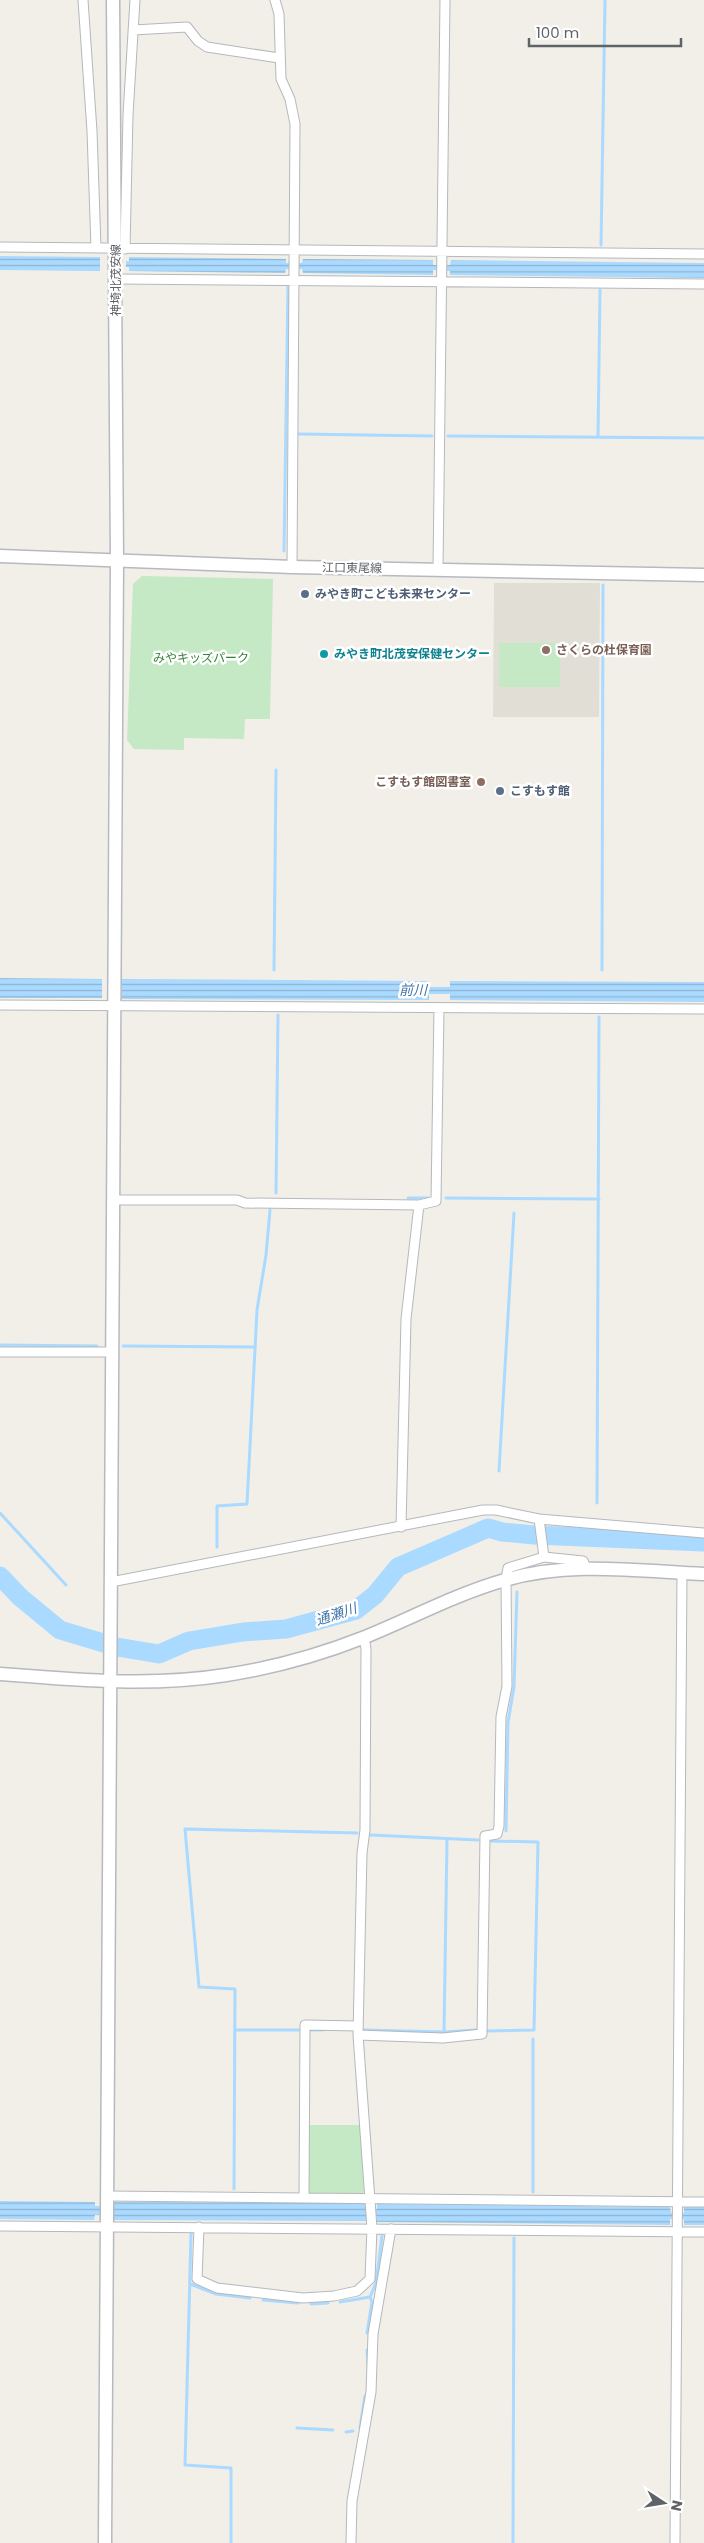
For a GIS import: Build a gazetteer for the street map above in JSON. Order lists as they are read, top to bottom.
{
  "streets": {
    "street": ["神埼北茂安線", "江口東尾線"]
  },
  "crossings": [
    ["神埼北茂安線", "江口東尾線"]
  ],
  "water": ["前川", "通瀬川"],
  "parks": ["みやキッズパーク"],
  "places": [
    "みやき町こども未来センター",
    "さくらの杜保育園",
    "みやき町北茂安保健センター",
    "こすもす館図書室",
    "こすもす館"
  ],
  "scale_bar": "100 m",
  "north": "right"
}
